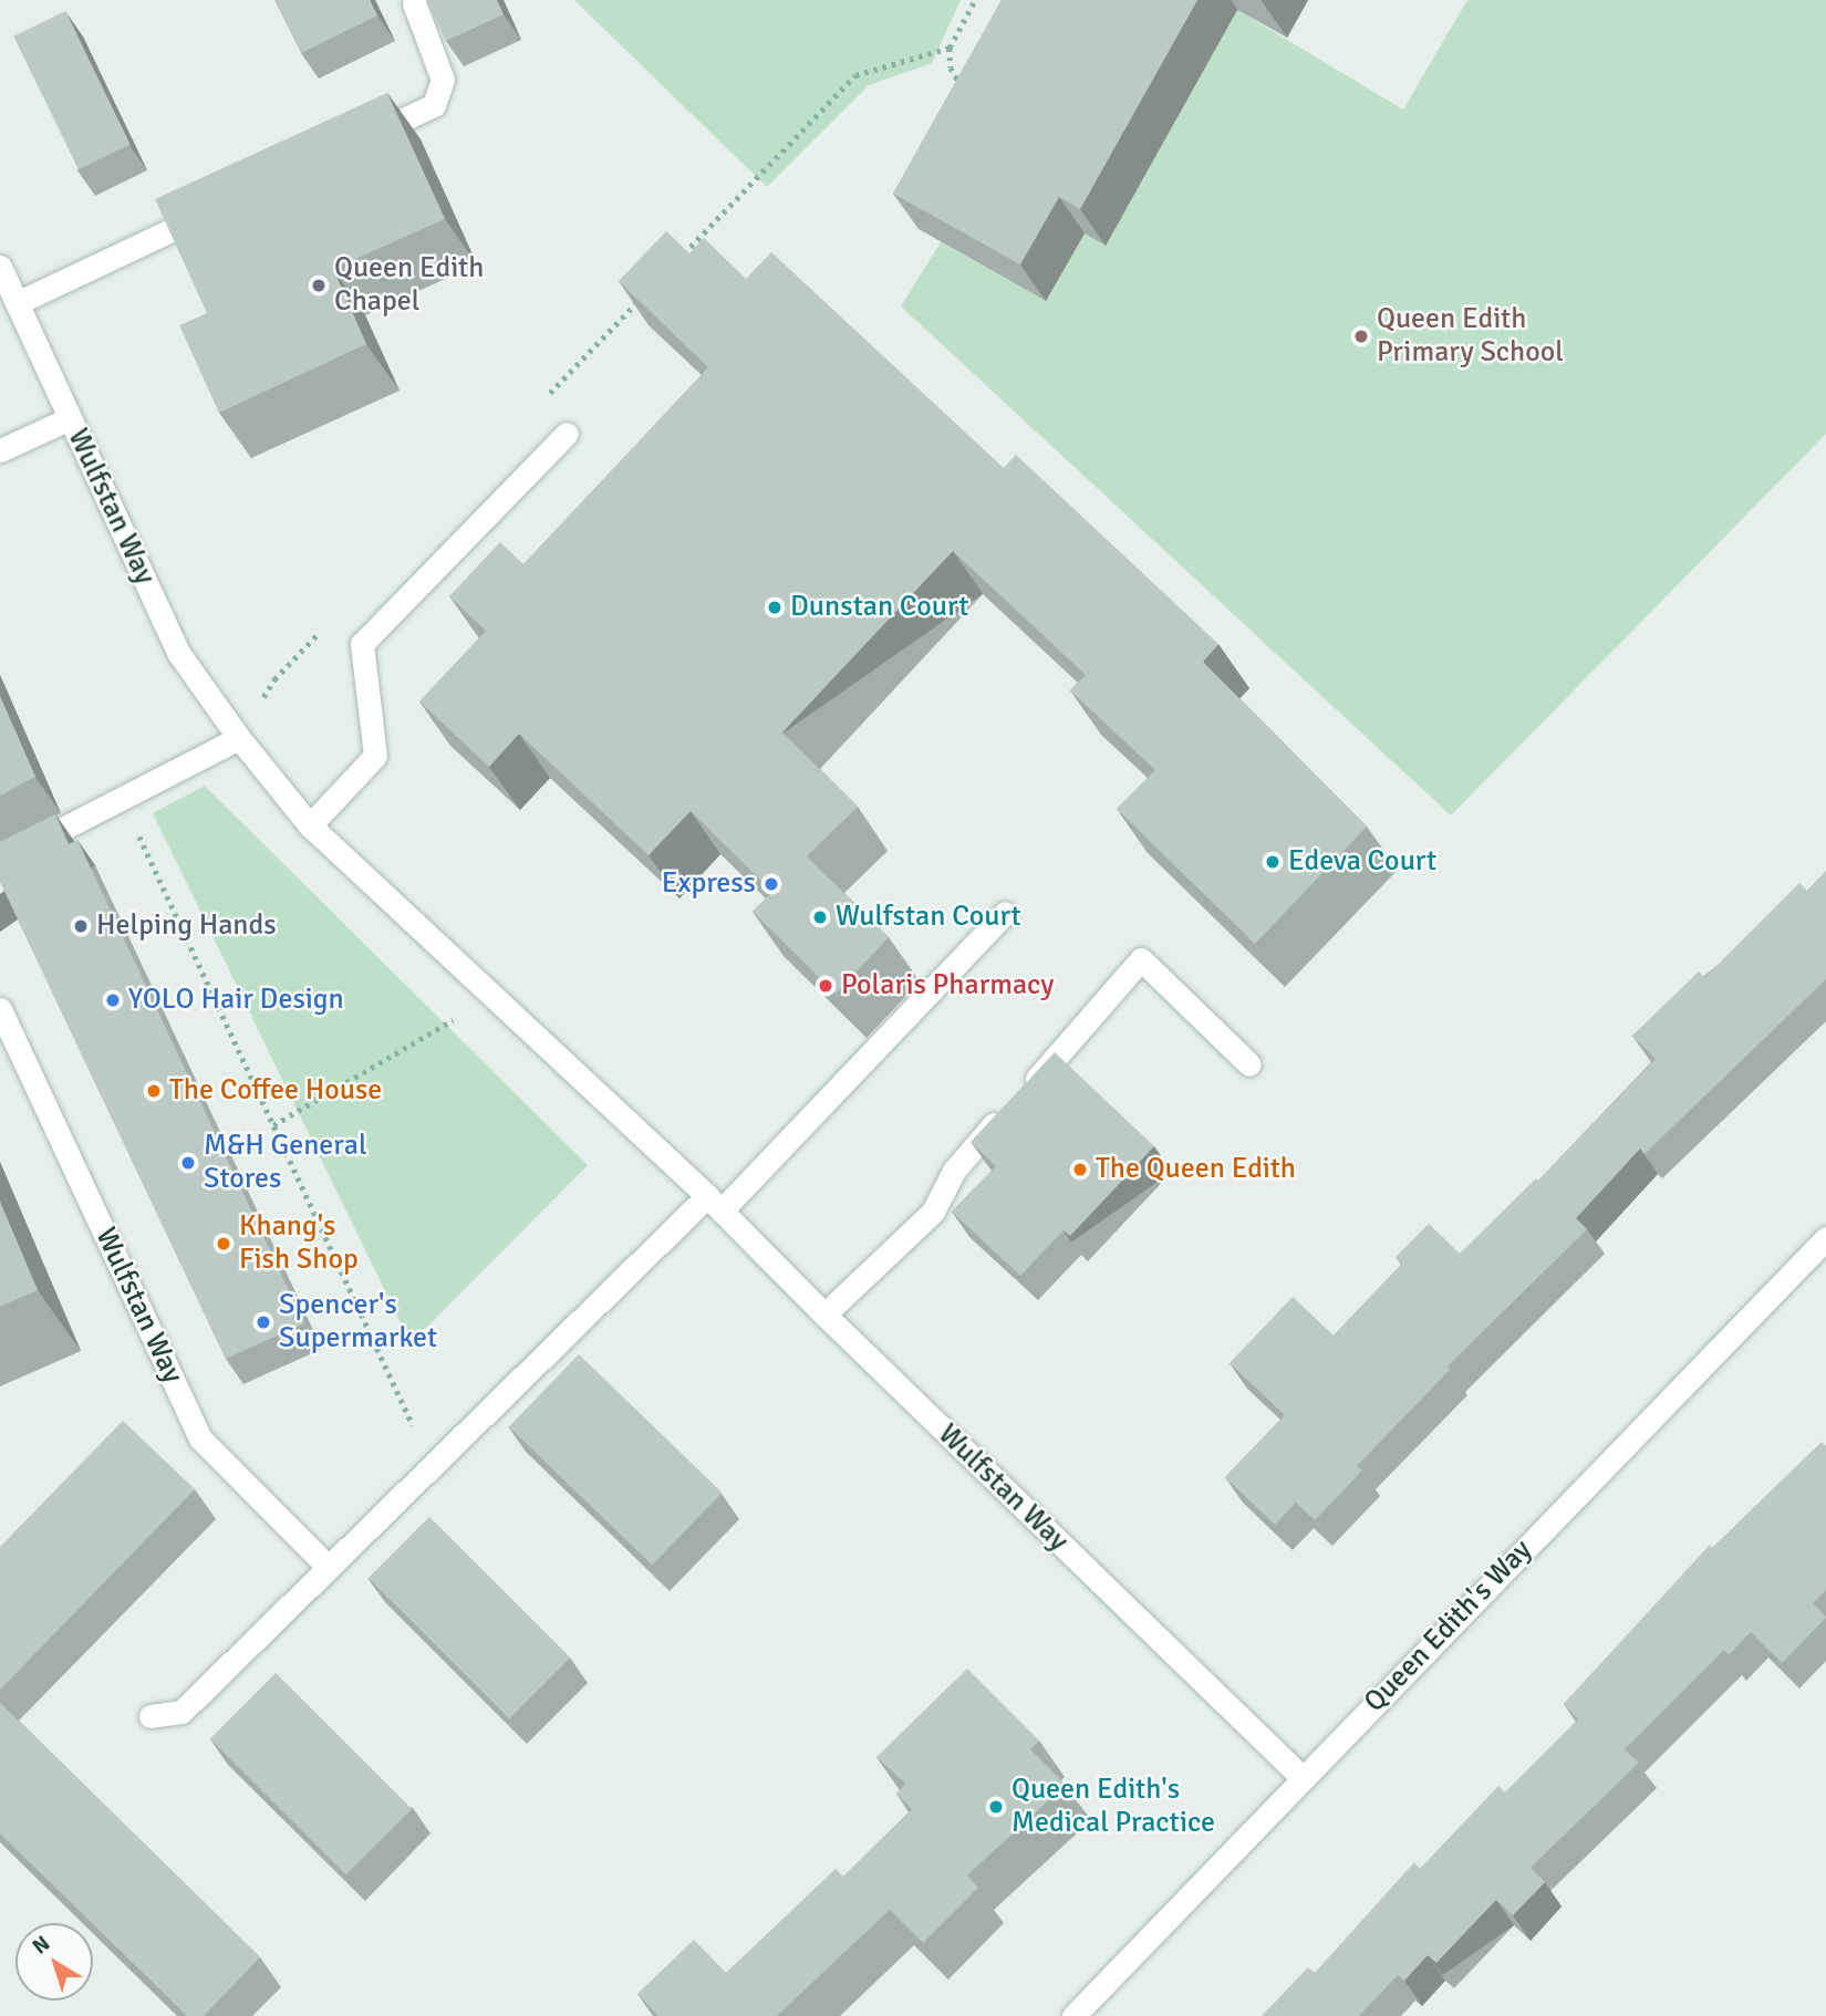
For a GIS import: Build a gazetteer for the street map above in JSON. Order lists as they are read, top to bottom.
{
  "streets": {
    "street": ["Wulfstan Way", "Queen Edith's Way"]
  },
  "crossings": [
    ["Wulfstan Way", "Queen Edith's Way"]
  ],
  "places": [
    "Queen Edith Chapel",
    "Queen Edith Primary School",
    "Dunstan Court",
    "Edeva Court",
    "Express",
    "Wulfstan Court",
    "Helping Hands",
    "Polaris Pharmacy",
    "YOLO Hair Design",
    "The Coffee House",
    "M&H General Stores",
    "The Queen Edith",
    "Khang's Fish Shop",
    "Spencer's Supermarket",
    "Queen Edith's Medical Practice"
  ],
  "north": "top left"
}
